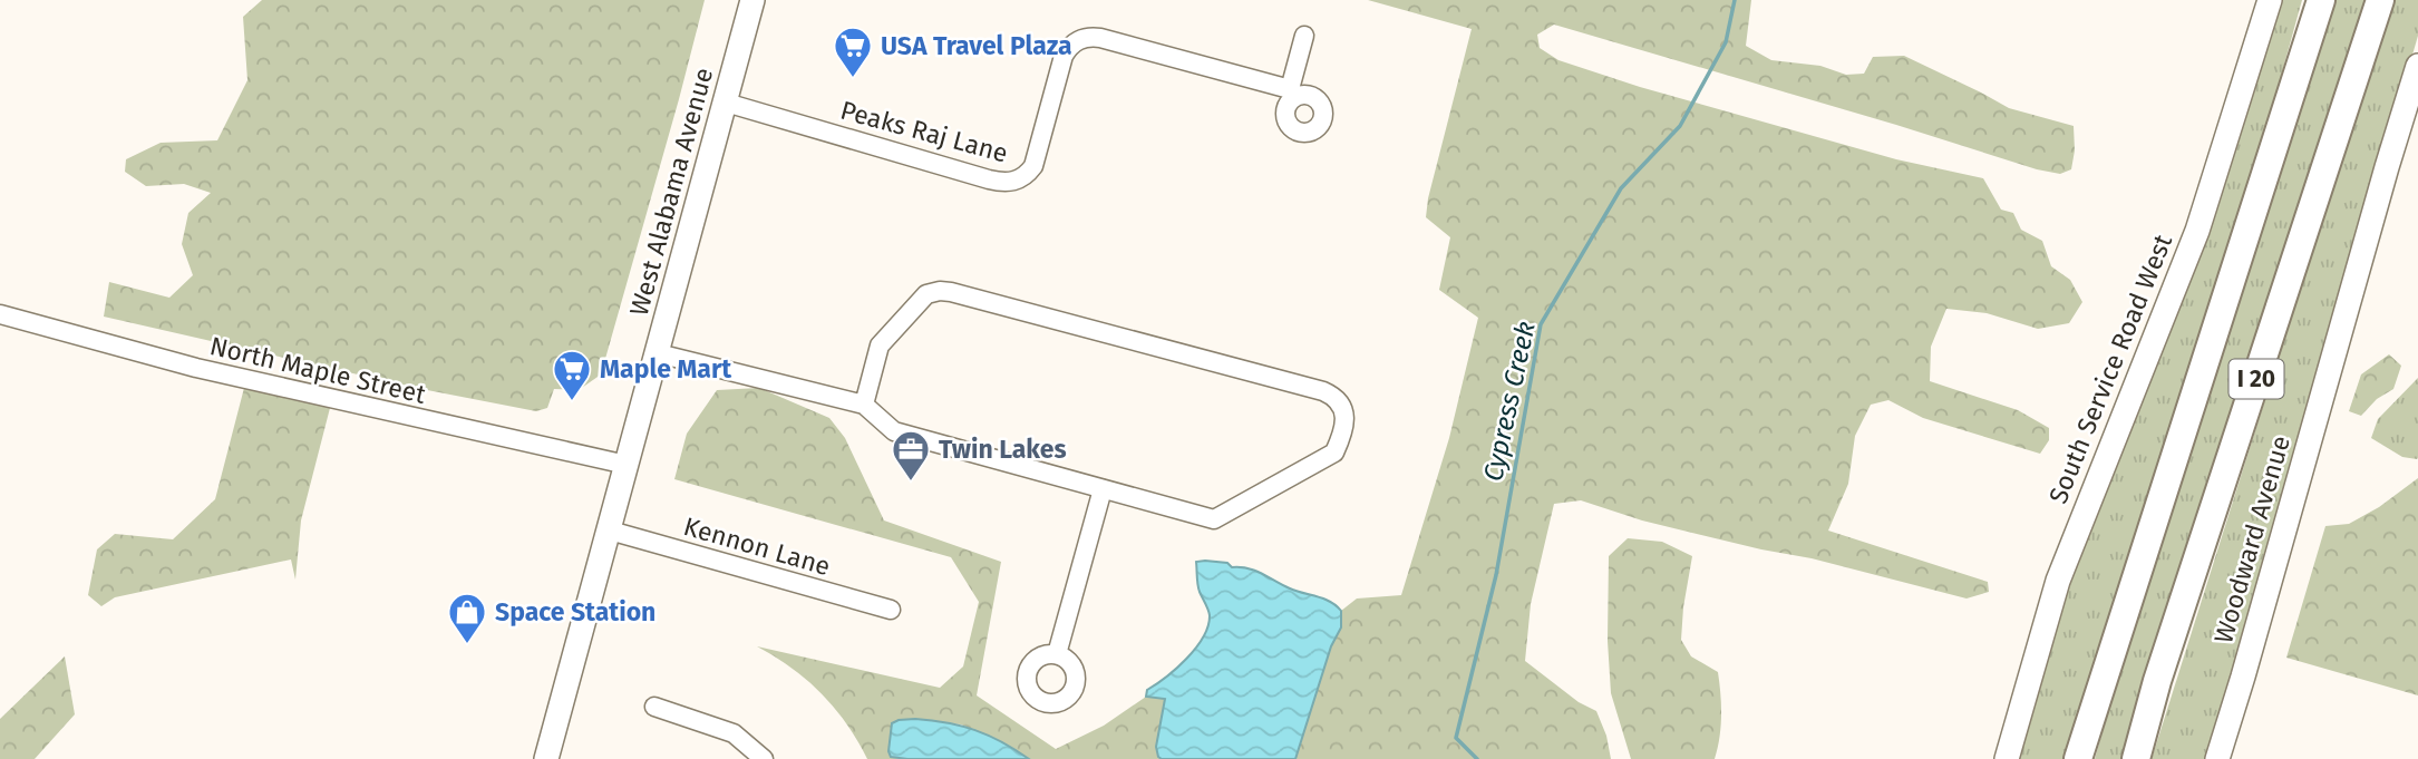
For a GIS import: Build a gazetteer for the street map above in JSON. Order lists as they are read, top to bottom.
{
  "streets": {
    "highway": ["I 20"],
    "main road": ["West Alabama Avenue", "South Service Road West", "Woodward Avenue"],
    "street": ["Peaks Raj Lane", "North Maple Street", "Kennon Lane"]
  },
  "crossings": [
    ["Peaks Raj Lane", "West Alabama Avenue"],
    ["West Alabama Avenue", "North Maple Street"],
    ["West Alabama Avenue", "Kennon Lane"]
  ],
  "water": ["Cypress Creek"],
  "places": {
    "supermarket": ["USA Travel Plaza", "Maple Mart"],
    "office": ["Twin Lakes"],
    "shop": ["Space Station"]
  }
}
